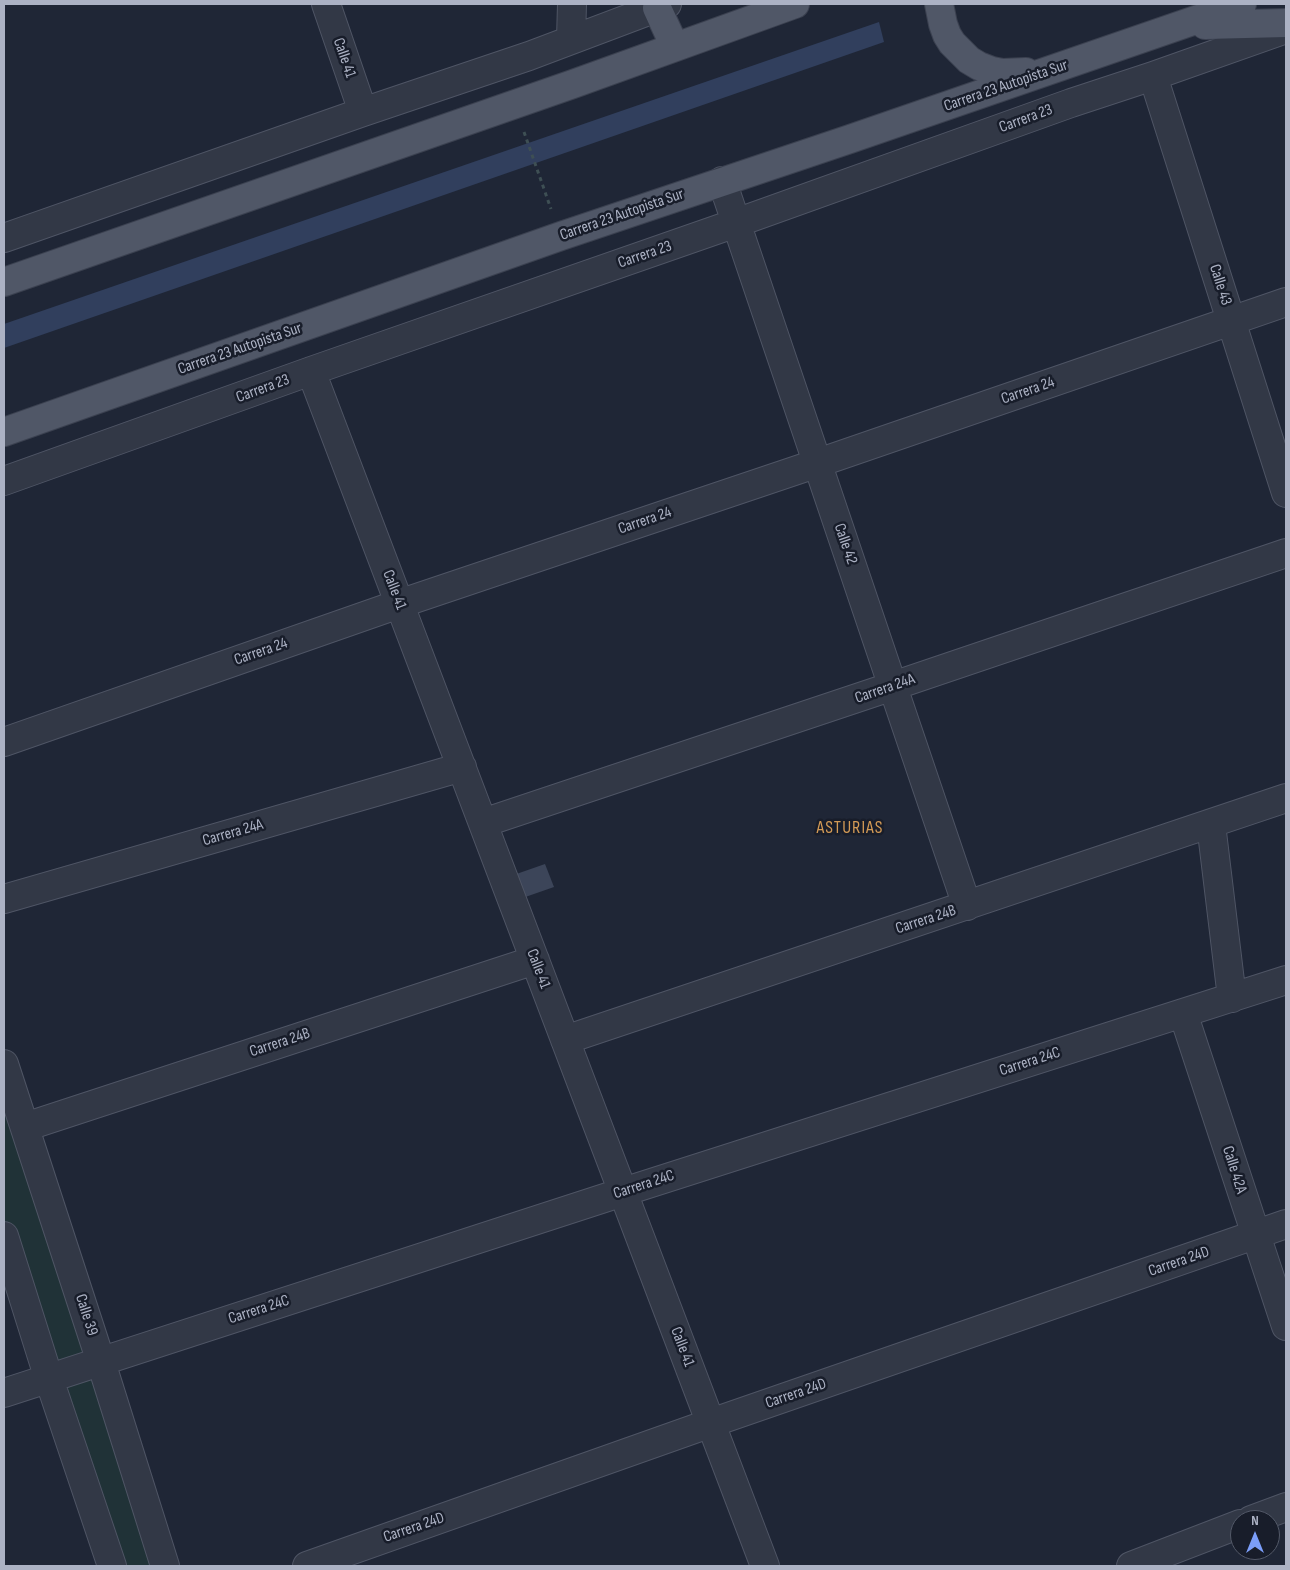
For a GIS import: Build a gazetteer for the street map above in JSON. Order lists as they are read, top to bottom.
{
  "streets": {
    "main road": ["Carrera 23 Autopista Sur"],
    "street": [
      "Calle 41",
      "Carrera 23",
      "Calle 43",
      "Carrera 24",
      "Calle 42",
      "Carrera 24A",
      "Carrera 24B",
      "Carrera 24C",
      "Calle 42A",
      "Carrera 24D",
      "Calle 39"
    ]
  },
  "crossings": [
    ["Calle 41", "Carrera 23"],
    ["Calle 41", "Carrera 24"],
    ["Calle 41", "Carrera 24A"],
    ["Calle 41", "Carrera 24B"],
    ["Calle 41", "Carrera 24C"],
    ["Calle 41", "Carrera 24D"],
    ["Carrera 23 Autopista Sur", "Calle 42"],
    ["Carrera 23", "Calle 43"],
    ["Carrera 23", "Calle 42"],
    ["Calle 43", "Carrera 24"],
    ["Carrera 24", "Calle 42"],
    ["Calle 42", "Carrera 24A"],
    ["Calle 42", "Carrera 24B"],
    ["Carrera 24B", "Calle 39"],
    ["Carrera 24C", "Calle 42A"],
    ["Carrera 24C", "Calle 39"],
    ["Calle 42A", "Carrera 24D"]
  ],
  "districts": ["ASTURIAS"],
  "north": "top"
}
